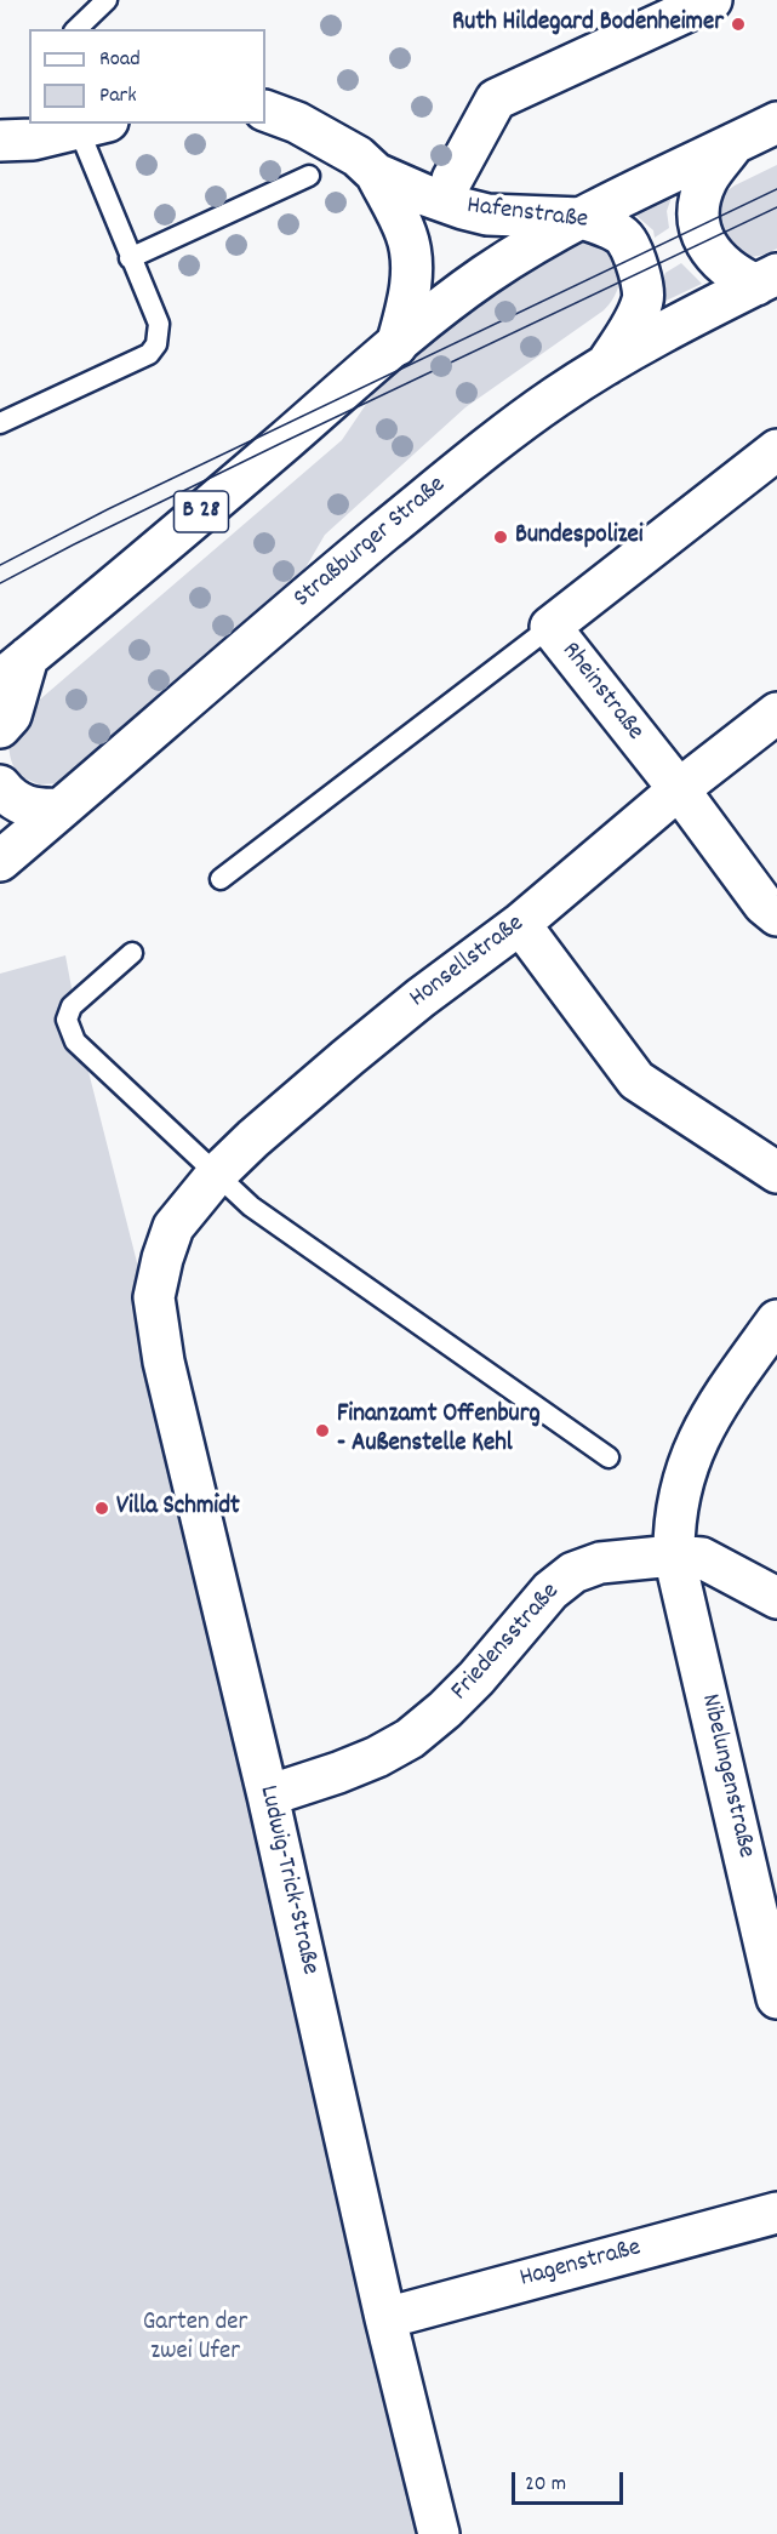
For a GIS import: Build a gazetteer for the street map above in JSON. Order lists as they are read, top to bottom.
{
  "streets": {
    "street": [
      "Hafenstraße",
      "B 28",
      "Straßburger Straße",
      "Rheinstraße",
      "Honsellstraße",
      "Friedensstraße",
      "Nibelungenstraße",
      "Ludwig-Trick-Straße",
      "Hagenstraße"
    ]
  },
  "crossings": [
    ["Hafenstraße", "B 28"],
    ["Hafenstraße", "Straßburger Straße"],
    ["Rheinstraße", "Honsellstraße"],
    ["Honsellstraße", "Ludwig-Trick-Straße"],
    ["Friedensstraße", "Nibelungenstraße"],
    ["Friedensstraße", "Ludwig-Trick-Straße"],
    ["Ludwig-Trick-Straße", "Hagenstraße"]
  ],
  "parks": ["Garten der zwei Ufer"],
  "places": [
    "Ruth Hildegard Bodenheimer",
    "Bundespolizei",
    "Finanzamt Offenburg - Außenstelle Kehl",
    "Villa Schmidt"
  ],
  "legend": ["Road", "Park"],
  "scale_bar": "20 m"
}
